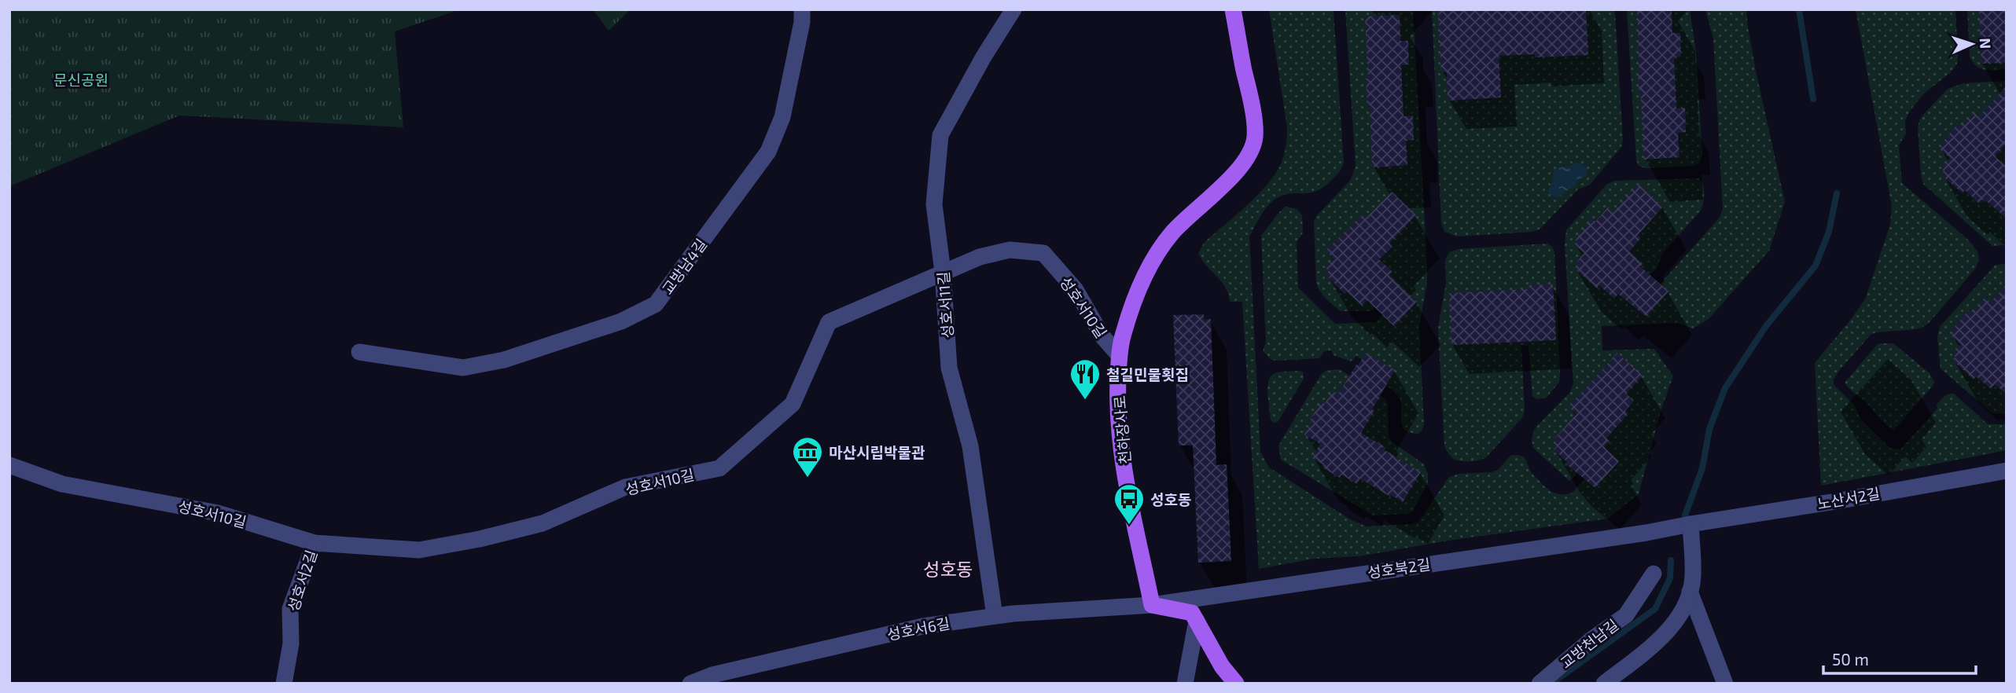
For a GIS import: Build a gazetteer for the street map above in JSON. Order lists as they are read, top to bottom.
{
  "streets": {
    "main road": ["천하장사로"],
    "street": [
      "교방남4길",
      "성호서11길",
      "성호서10길",
      "노산서2길",
      "성호북2길",
      "성호서2길",
      "성호서6길",
      "교방천남길"
    ]
  },
  "crossings": [
    ["성호서11길", "성호서10길"],
    ["성호서11길", "성호서6길"],
    ["성호서10길", "천하장사로"],
    ["성호서10길", "성호서2길"],
    ["천하장사로", "성호북2길"],
    ["천하장사로", "성호서6길"],
    ["노산서2길", "성호북2길"],
    ["성호북2길", "성호서6길"]
  ],
  "districts": ["성호동"],
  "parks": ["문신공원"],
  "places": {
    "restaurant": ["철길민물횟집"],
    "museum": ["마산시립박물관"],
    "bus stop": ["성호동"]
  },
  "scale_bar": "50 m",
  "north": "right"
}
